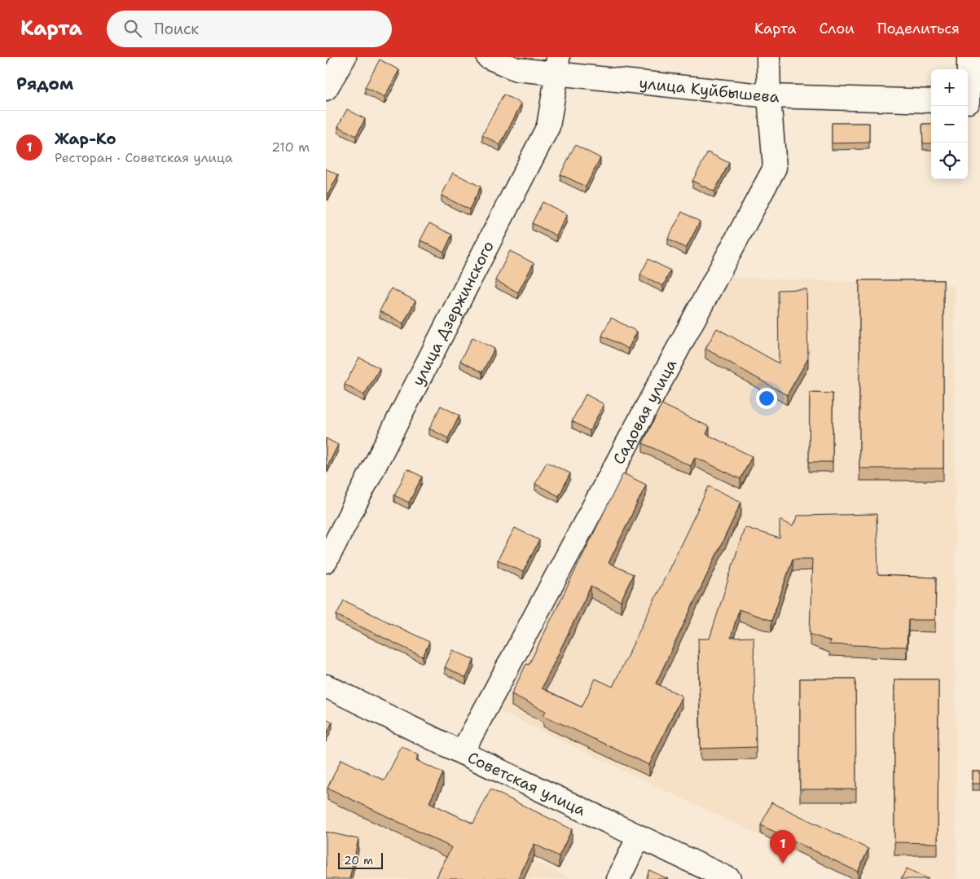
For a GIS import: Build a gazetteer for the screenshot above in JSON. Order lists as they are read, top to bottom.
{
  "streets": {
    "street": [
      "улица Куйбышева",
      "улица Дзержинского",
      "Садовая улица",
      "Советская улица"
    ]
  },
  "crossings": [
    ["улица Куйбышева", "улица Дзержинского"],
    ["улица Куйбышева", "Садовая улица"],
    ["Садовая улица", "Советская улица"]
  ],
  "scale_bar": "20 m",
  "page": {
    "header": "Карта",
    "search": "Поиск",
    "nav": ["Карта", "Слои", "Поделиться"],
    "heading": "Рядом",
    "map_buttons": ["+", "−"],
    "list": [
      {
        "mark": "1",
        "name": "Жар-Ко",
        "note": "Ресторан · Советская улица",
        "value": "210 m"
      }
    ],
    "pins": "1",
    "scale": "20 m"
  }
}
